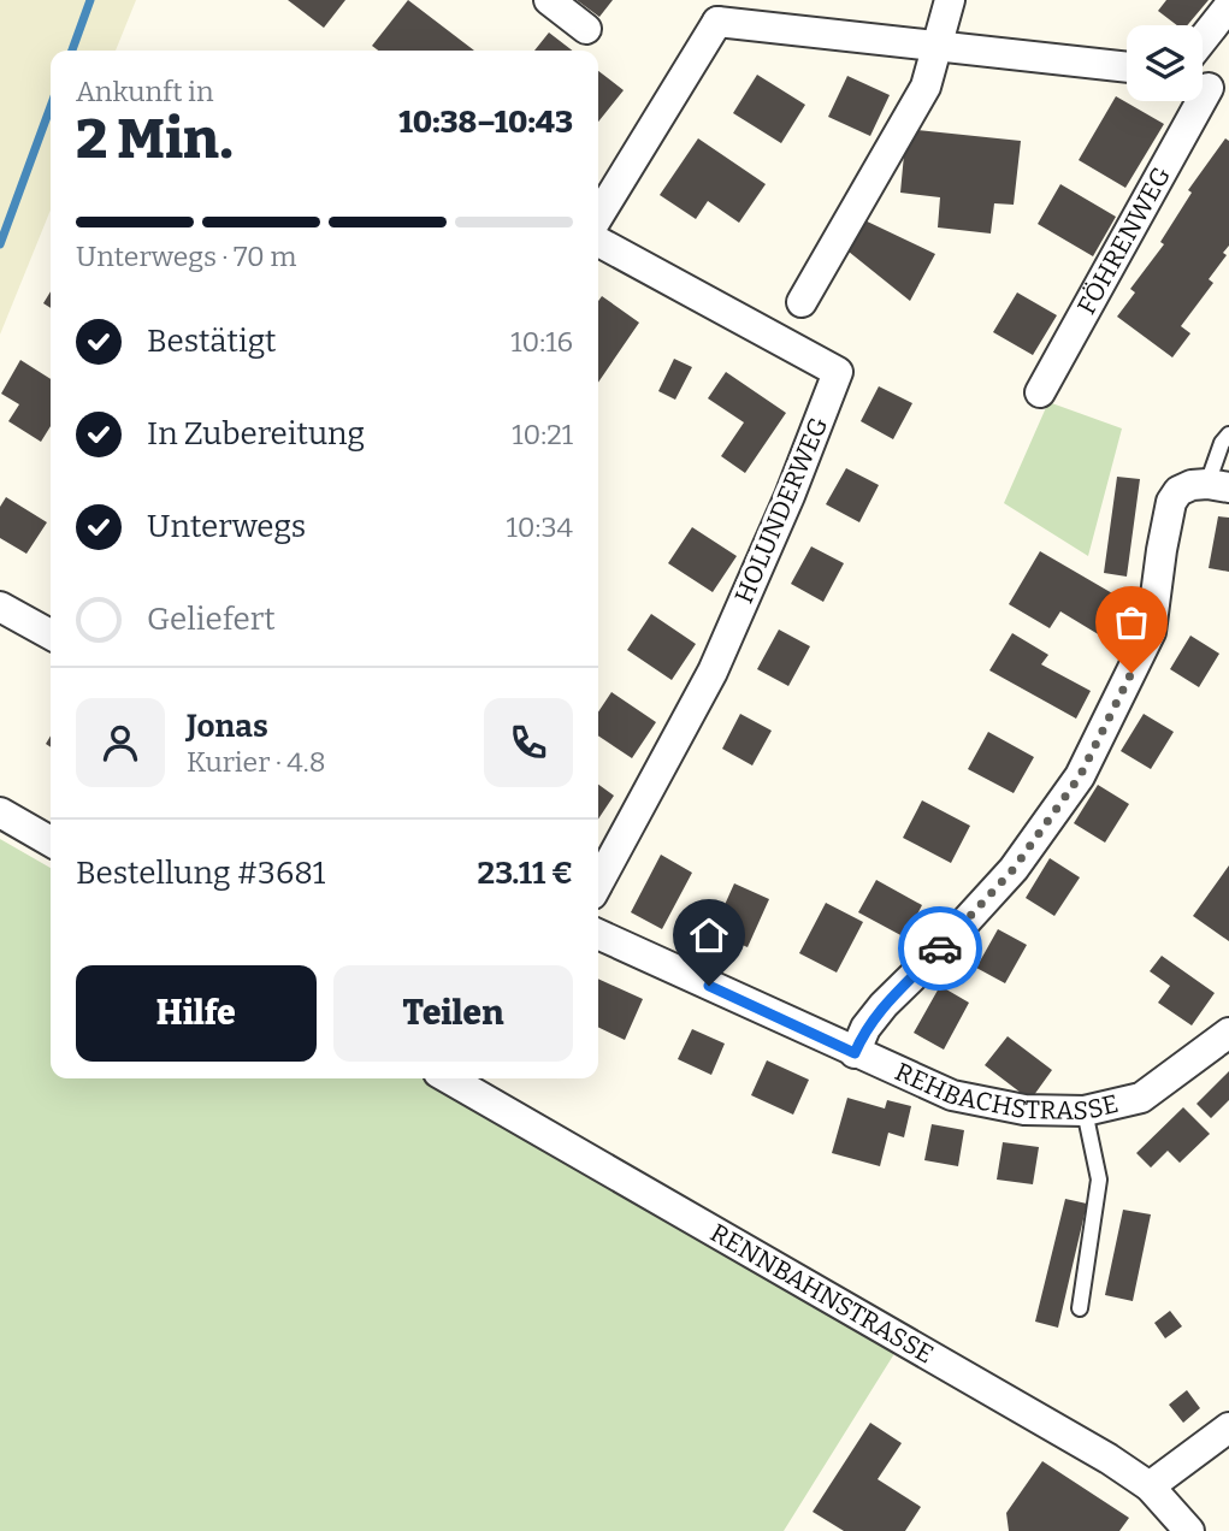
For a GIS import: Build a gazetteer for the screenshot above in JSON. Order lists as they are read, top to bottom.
{
  "streets": {
    "street": [
      "FÖHRENWEG",
      "HOLUNDERWEG",
      "REHBACHSTRASSE",
      "RENNBAHNSTRASSE"
    ]
  },
  "page": {
    "heading": ["2 Min.", "Ankunft in", "10:38–10:43"],
    "panel": [
      "Jonas",
      "Kurier · 4.8",
      "Bestellung #3681",
      "23.11 €"
    ],
    "bar": "Unterwegs · 70 m",
    "list": [
      ["Bestätigt", "10:16"],
      ["In Zubereitung", "10:21"],
      ["Unterwegs", "10:34"],
      "Geliefert"
    ],
    "buttons": ["Hilfe", "Teilen"]
  }
}
